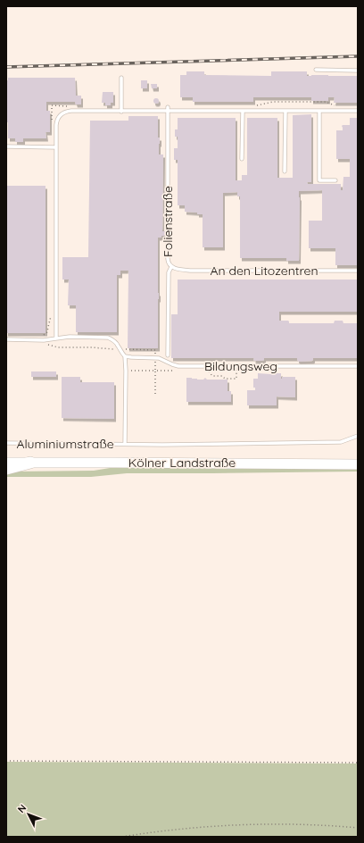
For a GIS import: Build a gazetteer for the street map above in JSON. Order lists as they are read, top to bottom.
{
  "streets": {
    "main road": ["Kölner Landstraße"],
    "lane": [
      "Folienstraße",
      "An den Litozentren",
      "Bildungsweg",
      "Aluminiumstraße"
    ]
  },
  "crossings": [
    ["Folienstraße", "An den Litozentren"]
  ],
  "north": "top left"
}
